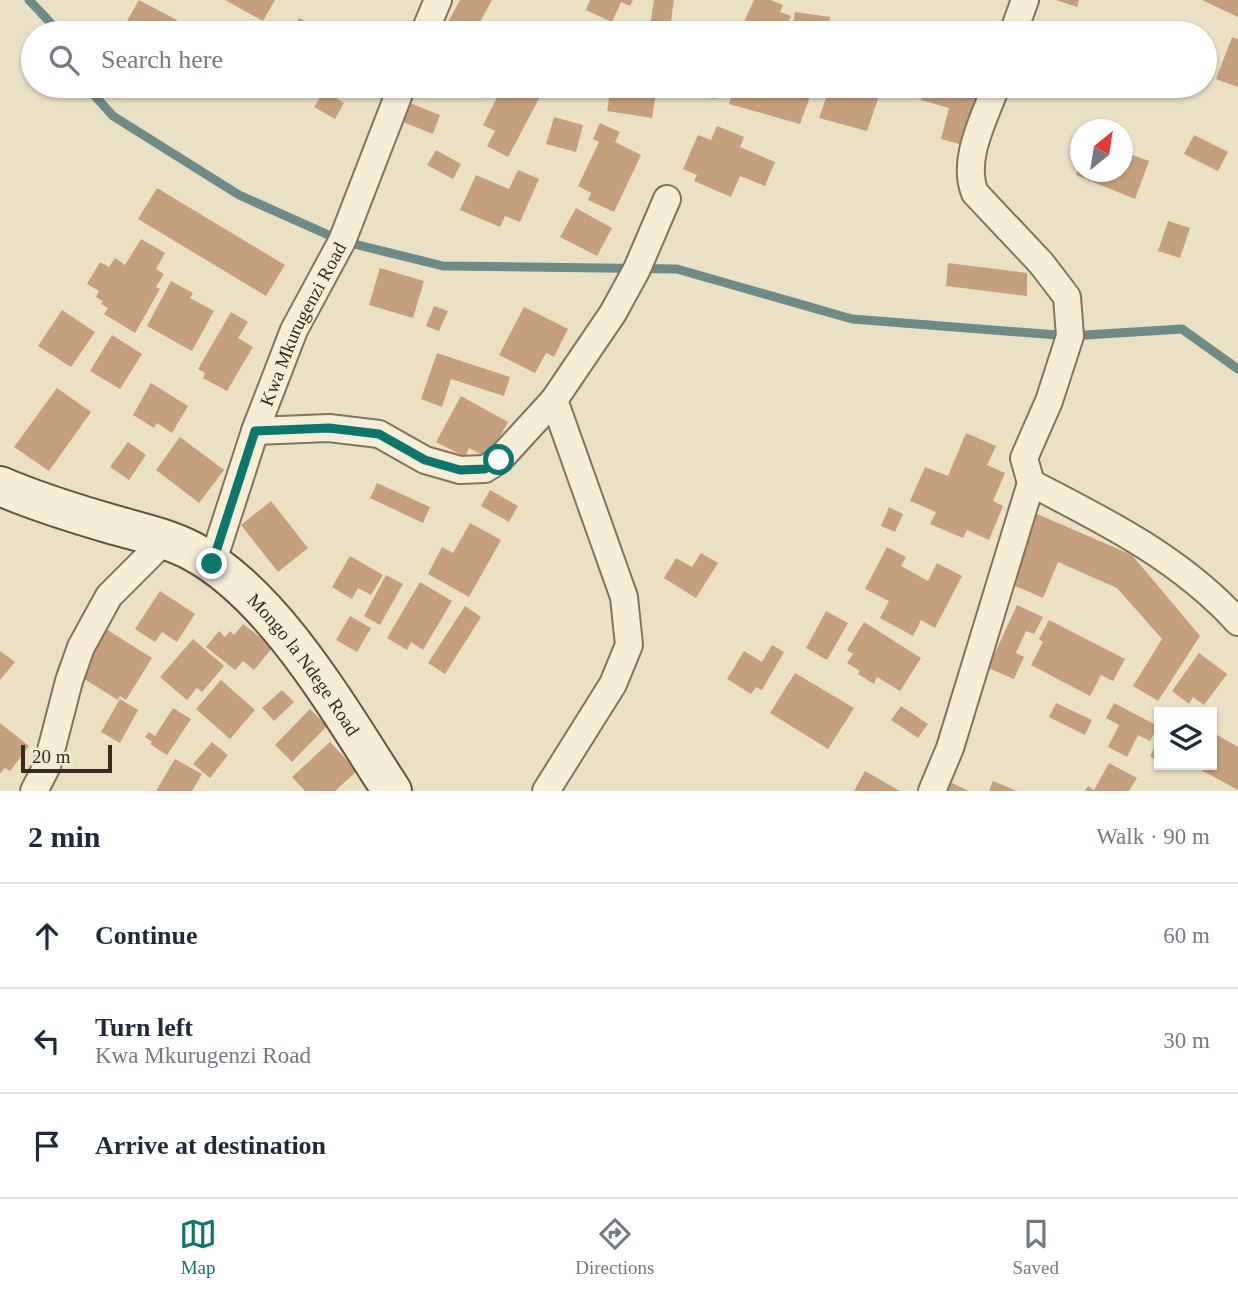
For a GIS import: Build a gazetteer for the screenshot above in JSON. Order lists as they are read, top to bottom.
{
  "streets": {
    "street": ["Kwa Mkurugenzi Road", "Mongo la Ndege Road"]
  },
  "crossings": [
    ["Kwa Mkurugenzi Road", "Mongo la Ndege Road"]
  ],
  "scale_bar": "20 m",
  "north": "top right",
  "page": {
    "search": "Search here",
    "scale": "20 m",
    "heading": ["2 min", "Walk · 90 m"],
    "list": [
      ["Continue", "60 m"],
      ["Turn left", "Kwa Mkurugenzi Road", "30 m"],
      "Arrive at destination"
    ],
    "nav": ["Map", "Directions", "Saved"]
  }
}
